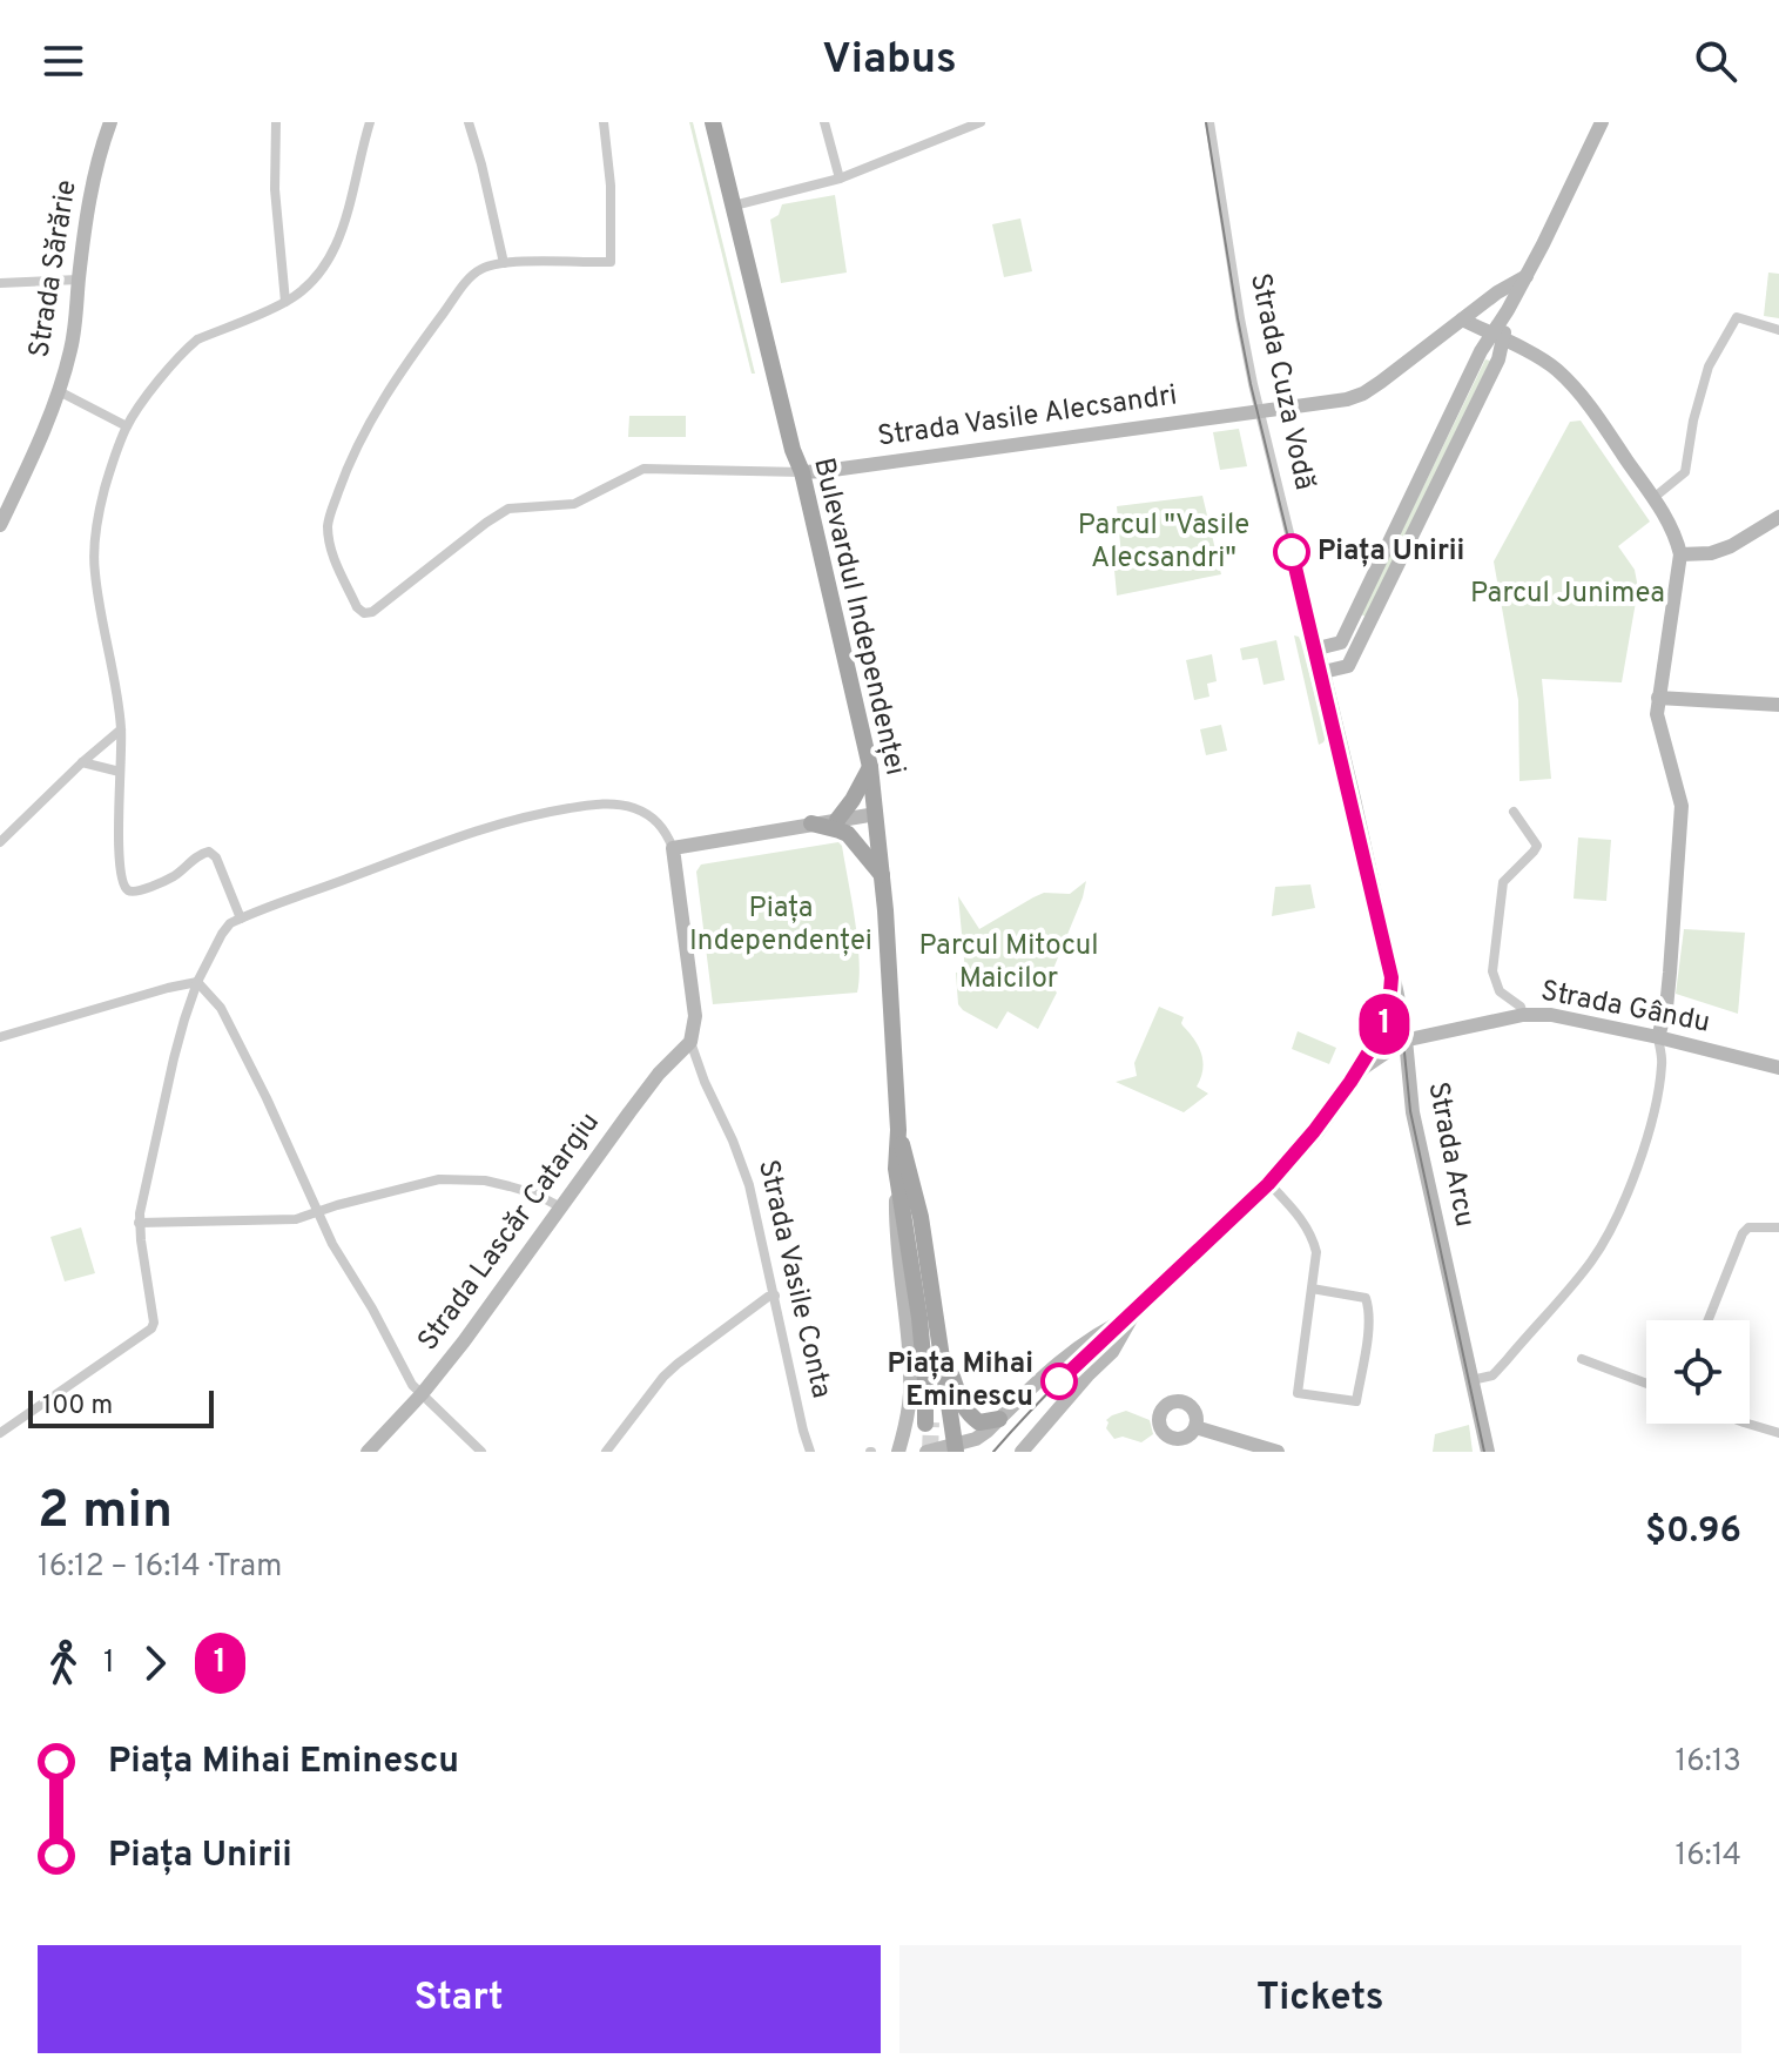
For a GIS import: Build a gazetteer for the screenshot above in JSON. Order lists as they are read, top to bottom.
{
  "streets": {
    "main road": ["Bulevardul Independenței"],
    "street": [
      "Strada Sărărie",
      "Strada Cuza Vodă",
      "Strada Vasile Alecsandri",
      "Strada Gându",
      "Strada Arcu",
      "Strada Lascăr Catargiu",
      "Strada Vasile Conta"
    ]
  },
  "crossings": [
    ["Strada Cuza Vodă", "Strada Vasile Alecsandri"],
    ["Strada Cuza Vodă", "Strada Arcu"],
    ["Strada Vasile Alecsandri", "Bulevardul Independenței"],
    ["Strada Gându", "Strada Arcu"],
    ["Strada Lascăr Catargiu", "Strada Vasile Conta"]
  ],
  "parks": [
    "Parcul \"Vasile Alecsandri\"",
    "Parcul Junimea",
    "Piața Independenței",
    "Parcul Mitocul Maicilor"
  ],
  "places": ["Piața Unirii", "Piața Mihai Eminescu"],
  "lines": ["tram line 1"],
  "scale_bar": "100 m",
  "page": {
    "header": "Viabus",
    "on_map": "1",
    "scale": "100 m",
    "heading": ["2 min", "16:12 – 16:14 · Tram", "$0.96"],
    "legs": ["1", "1"],
    "list": [
      {
        "name": "Piața Mihai Eminescu",
        "value": "16:13"
      },
      {
        "name": "Piața Unirii",
        "value": "16:14"
      }
    ],
    "buttons": ["Start", "Tickets"]
  }
}
